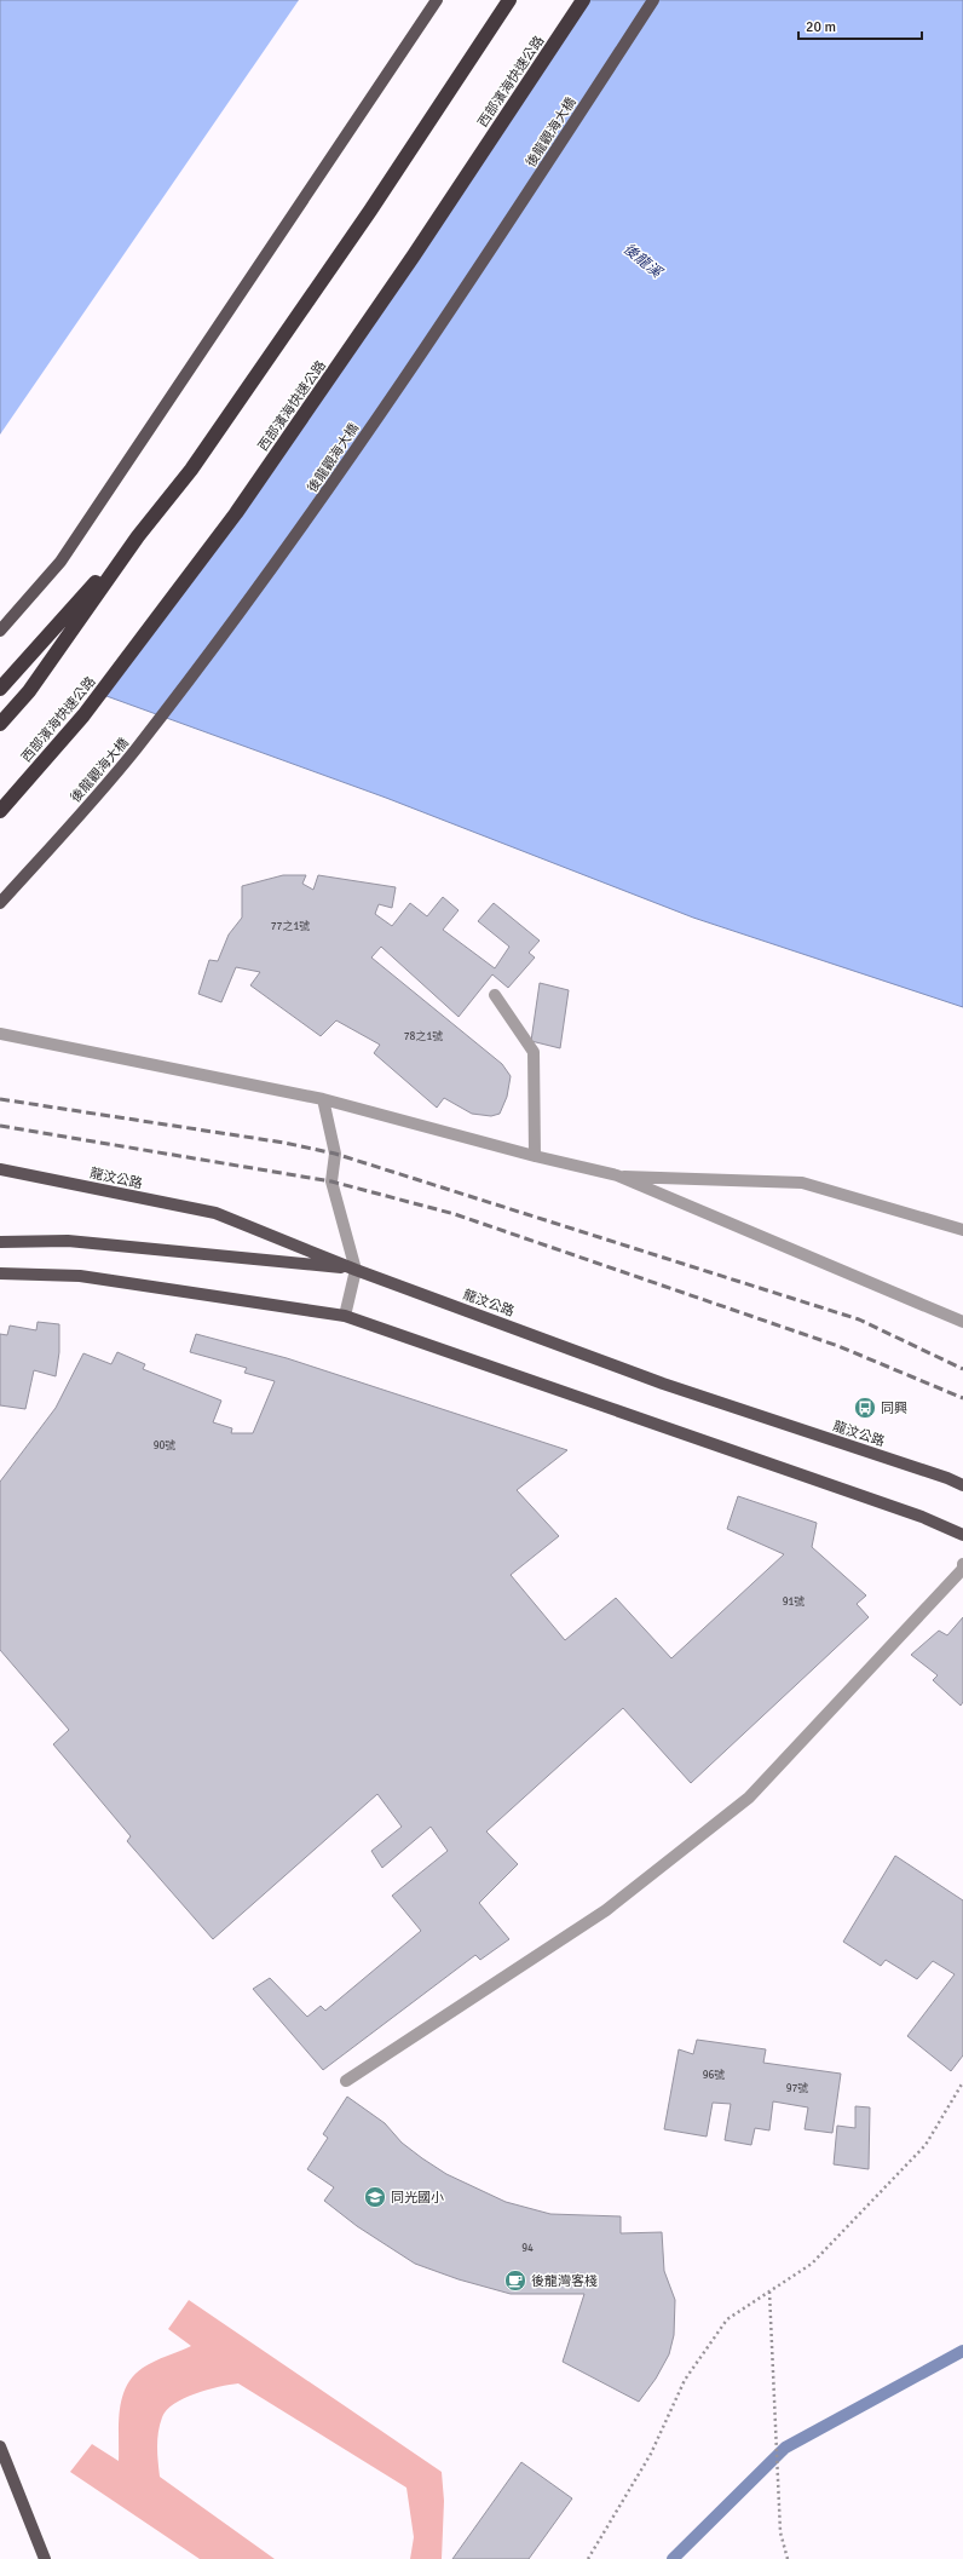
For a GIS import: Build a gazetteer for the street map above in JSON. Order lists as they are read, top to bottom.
{
  "streets": {
    "highway": ["西部濱海快速公路"],
    "main road": ["後龍觀海大橋", "龍汶公路"]
  },
  "water": ["後龍溪"],
  "places": {
    "bus stop": ["同興"],
    "school or university": ["同光國小"],
    "cafe": ["後龍灣客棧"]
  },
  "house_numbers": [
    "77之1號",
    "78之1號",
    "90號",
    "91號",
    "96號",
    "97號",
    "94"
  ],
  "scale_bar": "20 m"
}
